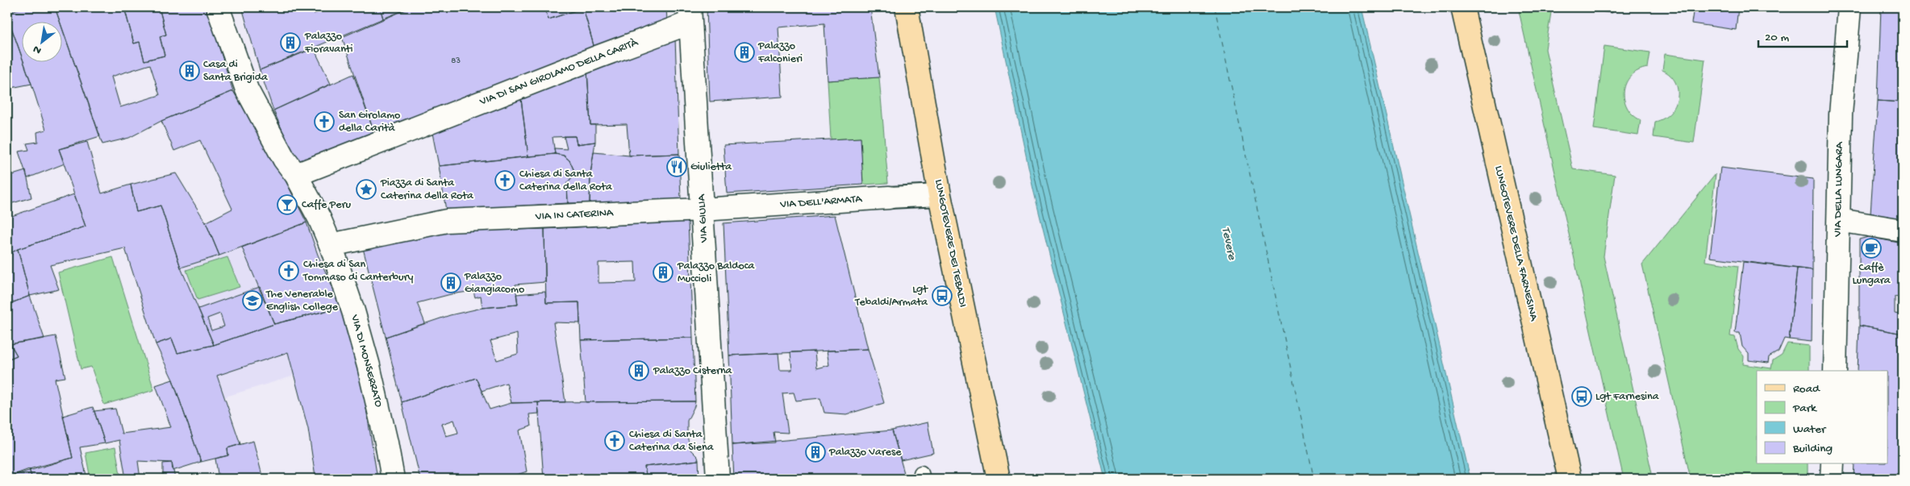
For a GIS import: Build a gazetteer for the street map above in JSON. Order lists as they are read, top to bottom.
{
  "streets": {
    "main road": ["LUNGOTEVERE DEI TEBALDI", "LUNGOTEVERE DELLA FARNESINA"],
    "street": [
      "VIA DI SAN GIROLAMO DELLA CARITÀ",
      "VIA DELLA LUNGARA",
      "VIA DELL'ARMATA",
      "VIA IN CATERINA",
      "VIA GIULIA",
      "VIA DI MONSERRATO"
    ]
  },
  "crossings": [
    ["VIA DI SAN GIROLAMO DELLA CARITÀ", "VIA GIULIA"],
    ["VIA DELL'ARMATA", "VIA IN CATERINA"],
    ["VIA DELL'ARMATA", "VIA GIULIA"],
    ["VIA DELL'ARMATA", "LUNGOTEVERE DEI TEBALDI"],
    ["VIA IN CATERINA", "VIA GIULIA"],
    ["VIA IN CATERINA", "VIA DI MONSERRATO"]
  ],
  "water": ["Tevere"],
  "places": {
    "building": [
      "Palazzo Fioravanti",
      "Palazzo Falconieri",
      "Casa di Santa Brigida",
      "Palazzo Baldoca Muccioli",
      "Palazzo Giangiacomo",
      "Palazzo Cisterna",
      "Palazzo Varese"
    ],
    "church": [
      "San Girolamo della Carità",
      "Chiesa di Santa Caterina della Rota",
      "Chiesa di San Tommaso di Canterbury",
      "Chiesa di Santa Caterina da Siena"
    ],
    "restaurant": ["Giulietta"],
    "place": ["Piazza di Santa Caterina della Rota"],
    "bar": ["Caffe Peru"],
    "cafe": ["Caffè Lungara"],
    "bus stop": ["Lgt Tebaldi/Armata", "Lgt Farnesina"],
    "school or university": ["The Venerable English College"]
  },
  "house_numbers": ["83"],
  "legend": [
    "Road",
    "Park",
    "Water",
    "Building"
  ],
  "scale_bar": "20 m",
  "north": "bottom left"
}
